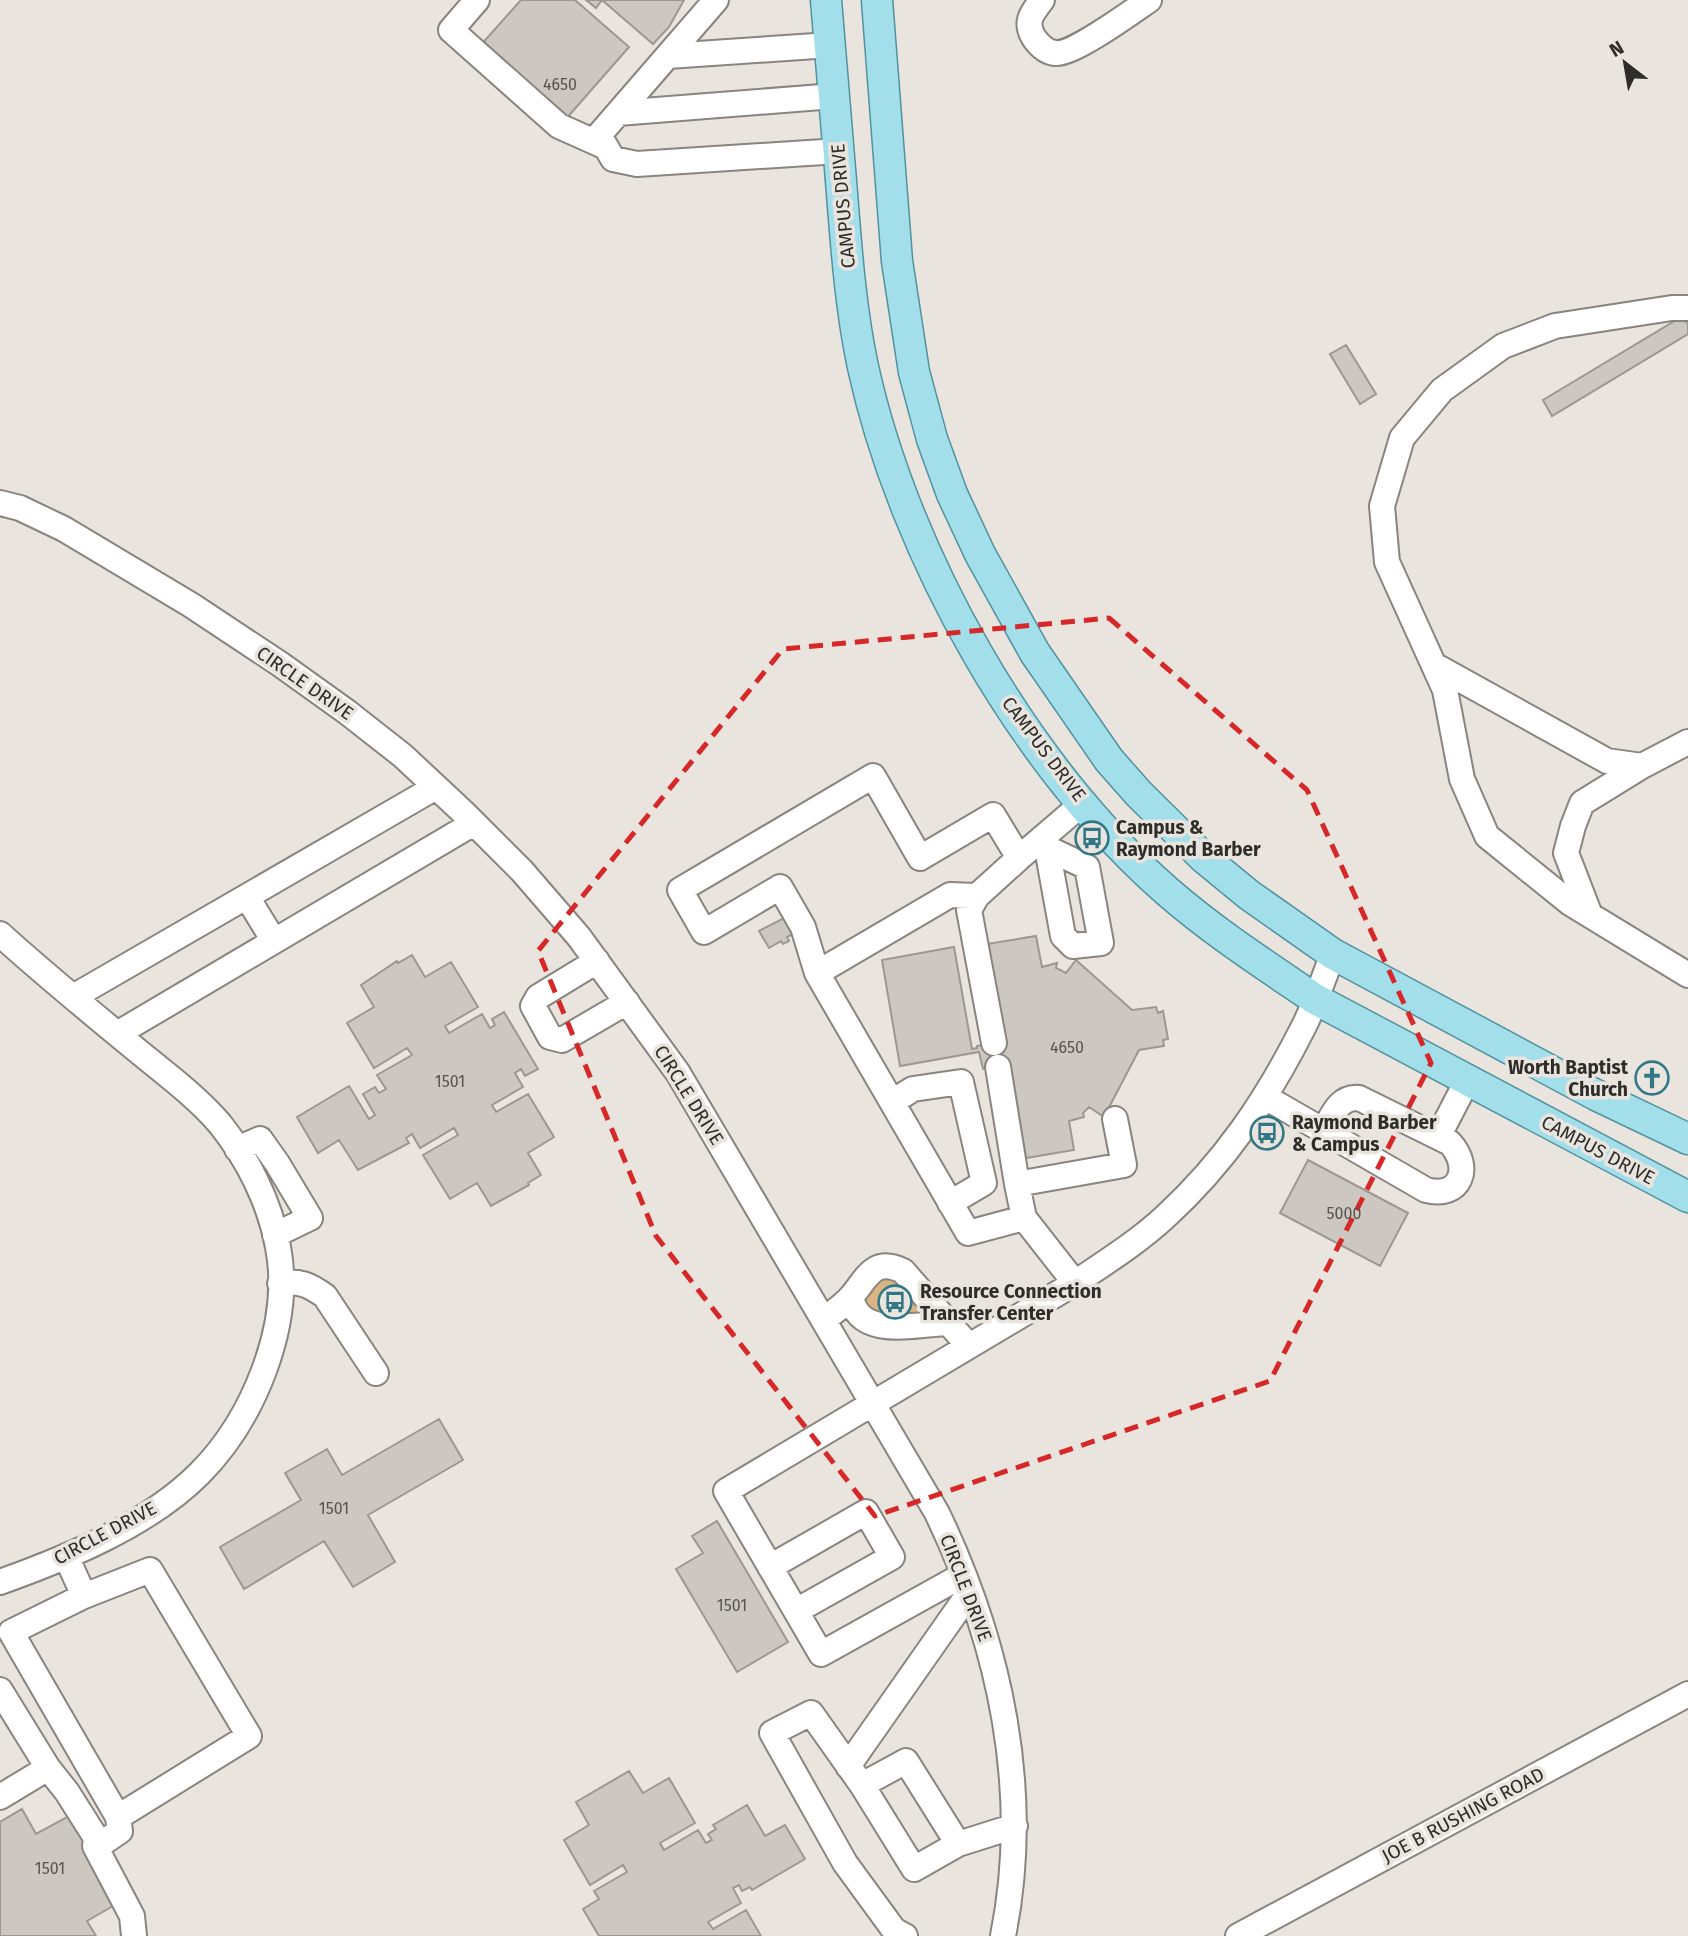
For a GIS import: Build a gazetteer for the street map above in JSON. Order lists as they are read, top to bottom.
{
  "streets": {
    "main road": ["CAMPUS DRIVE"],
    "street": ["CIRCLE DRIVE", "JOE B RUSHING ROAD"]
  },
  "places": {
    "bus stop": ["Campus & Raymond Barber", "Raymond Barber & Campus", "Resource Connection Transfer Center"],
    "church": ["Worth Baptist Church"]
  },
  "house_numbers": [
    "4650",
    "4650",
    "1501",
    "5000",
    "1501",
    "1501",
    "1501"
  ],
  "north": "top left"
}
